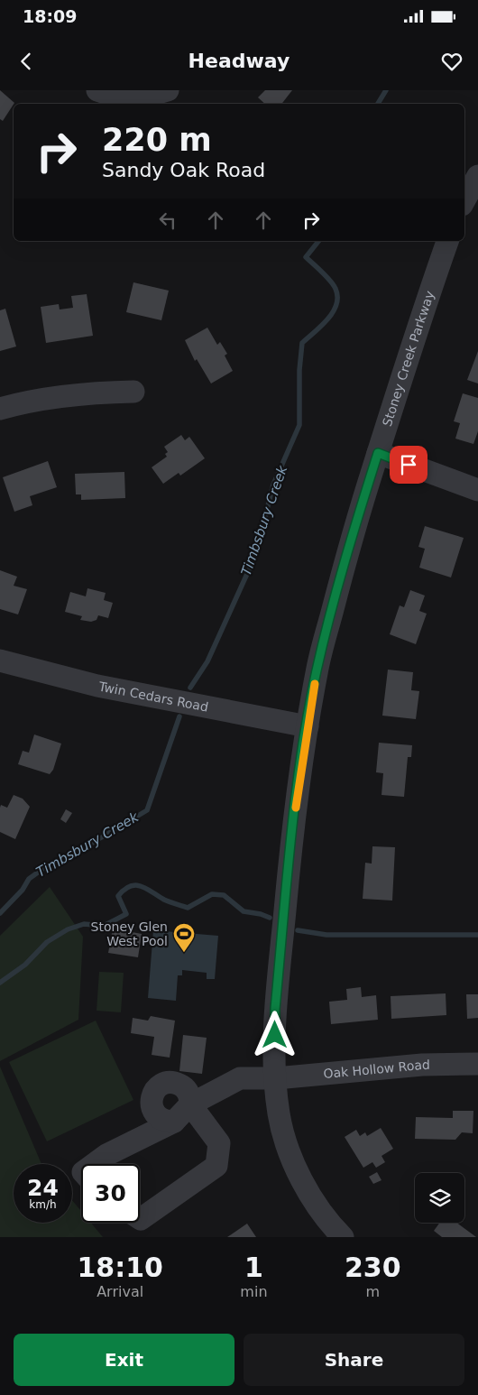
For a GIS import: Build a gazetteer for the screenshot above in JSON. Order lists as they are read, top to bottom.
{
  "streets": {
    "street": ["Stoney Creek Parkway", "Twin Cedars Road", "Oak Hollow Road"]
  },
  "crossings": [
    ["Stoney Creek Parkway", "Twin Cedars Road"],
    ["Stoney Creek Parkway", "Oak Hollow Road"]
  ],
  "water": ["Timbsbury Creek"],
  "places": {
    "sports": ["Stoney Glen West Pool"]
  },
  "page": {
    "status": "18:09",
    "header": "Headway",
    "turn": ["220 m", "Sandy Oak Road"],
    "speed": "24 km/h",
    "limit": "30",
    "eta": [
      "18:10",
      "Arrival",
      "1",
      "min",
      "230",
      "m"
    ],
    "buttons": ["Exit", "Share"]
  }
}
